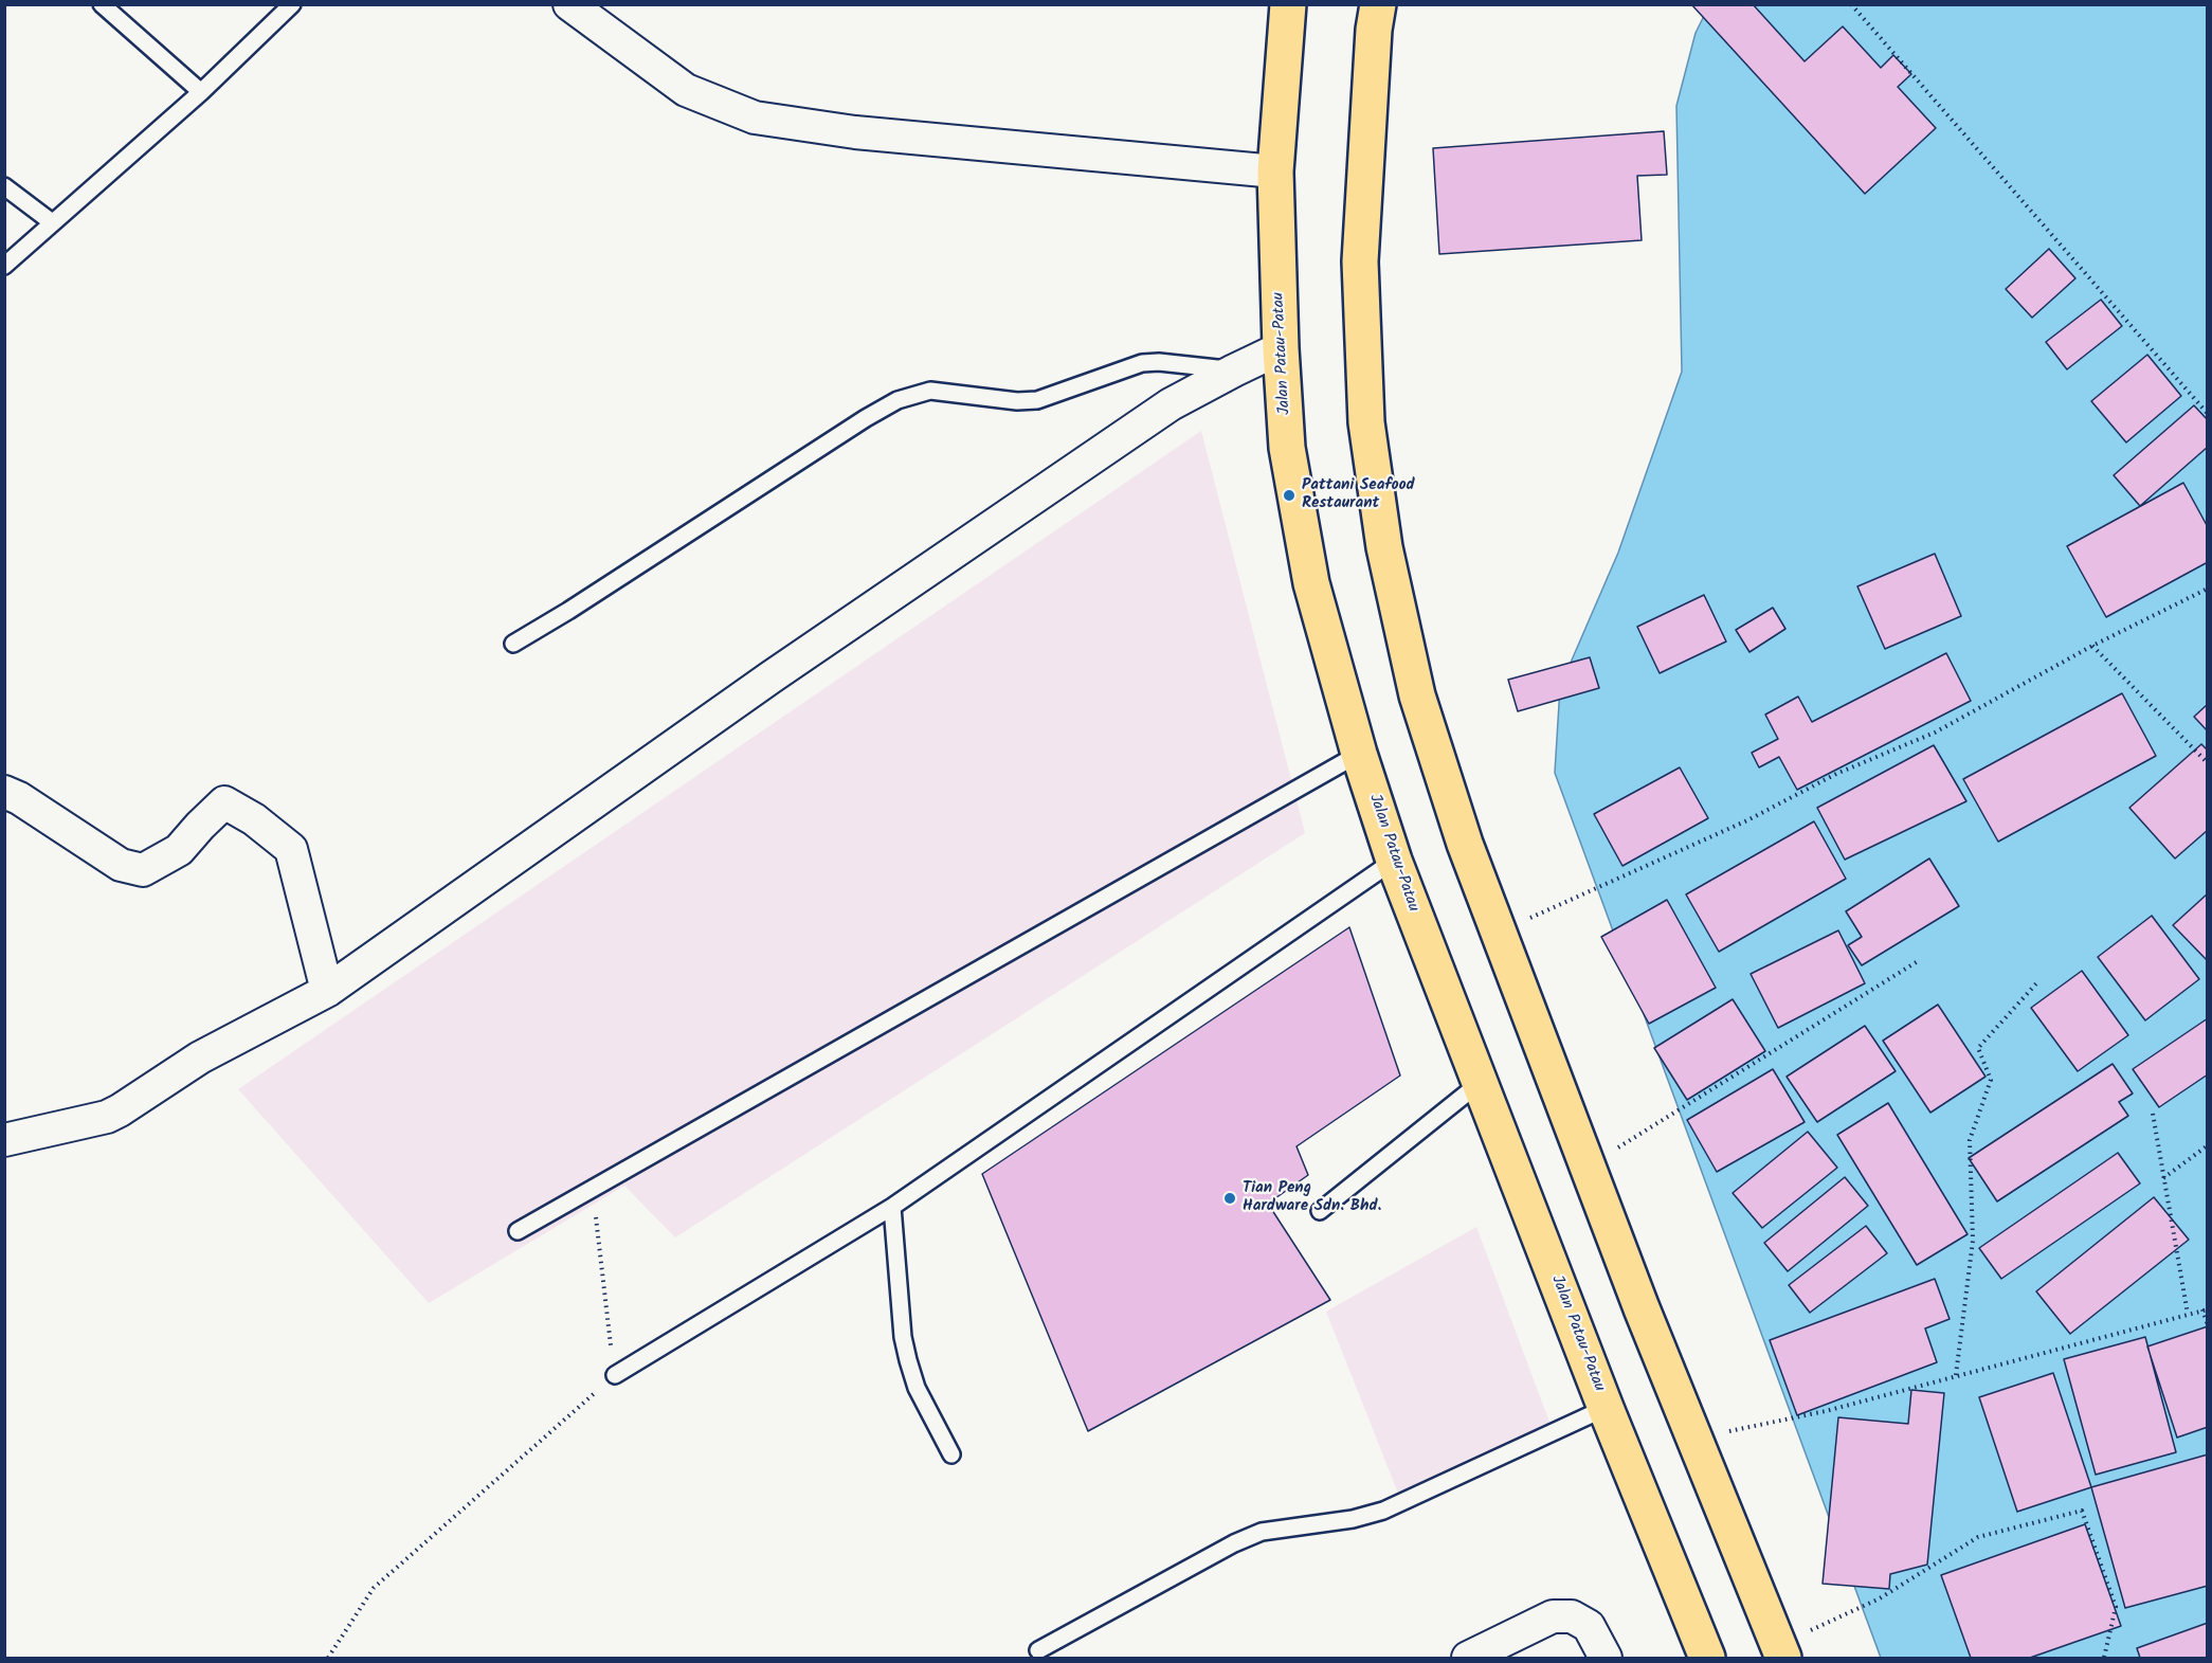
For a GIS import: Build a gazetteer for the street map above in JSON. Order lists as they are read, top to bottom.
{
  "streets": {
    "main road": ["Jalan Patau-Patau"]
  },
  "places": ["Pattani Seafood Restaurant", "Tian Peng Hardware Sdn. Bhd."]
}
